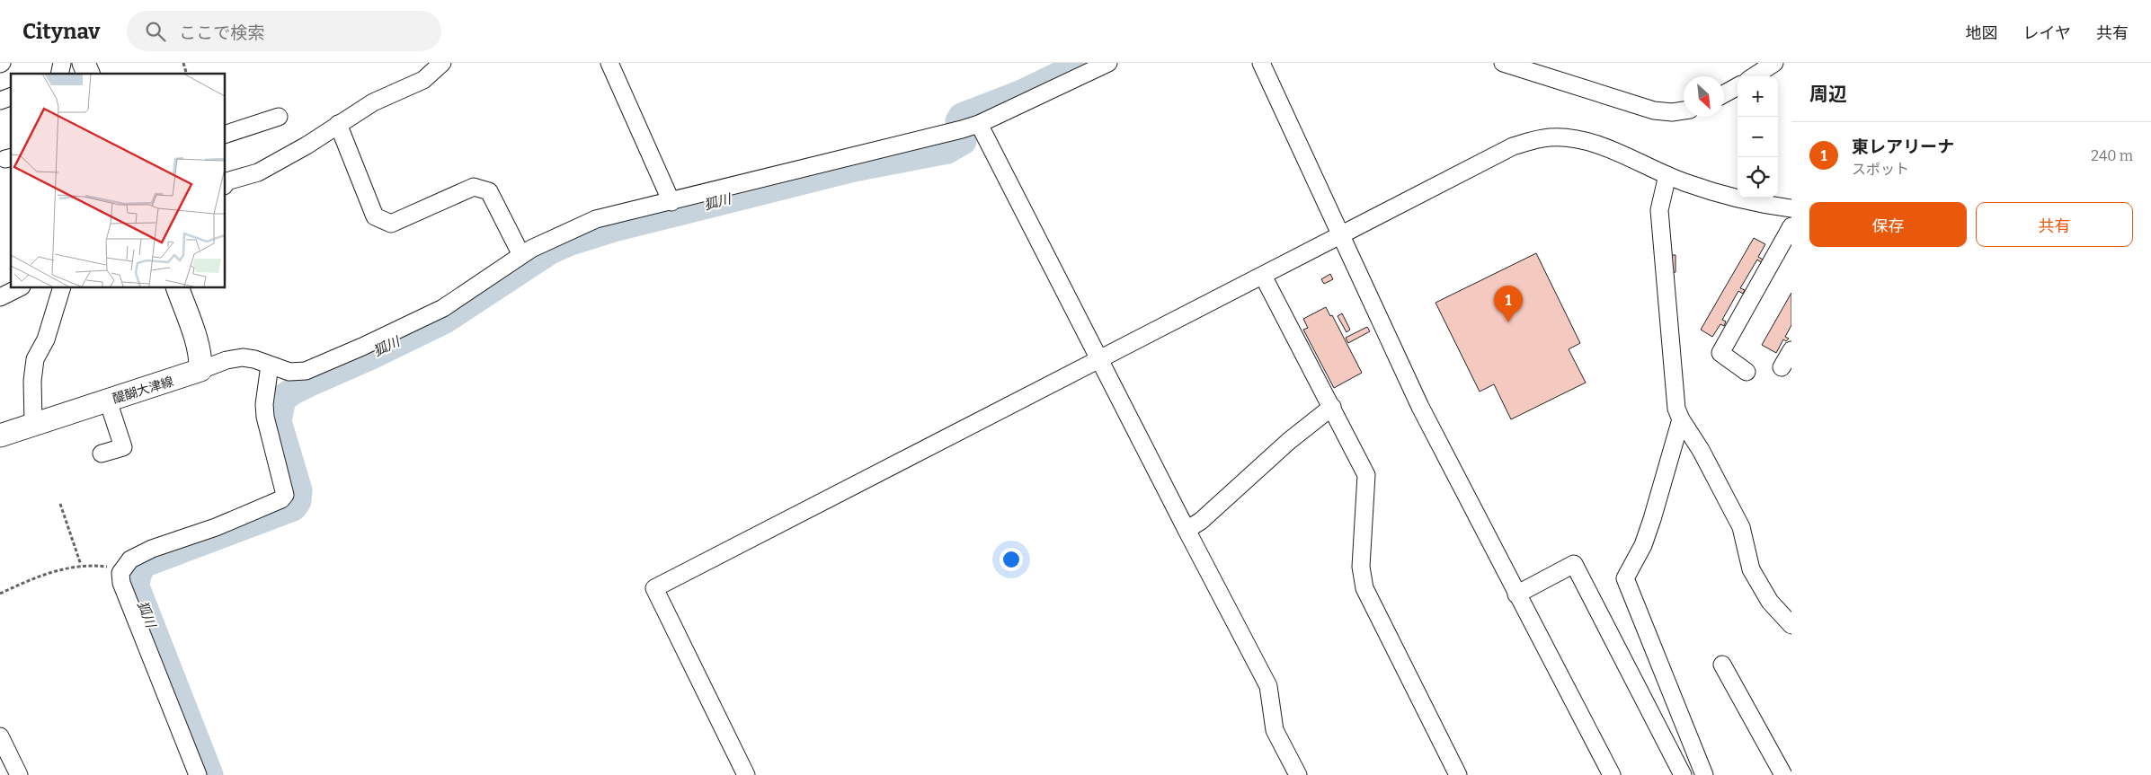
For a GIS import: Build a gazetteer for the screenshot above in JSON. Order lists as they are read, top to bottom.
{
  "streets": {
    "main road": ["醍醐大津線"]
  },
  "water": ["狐川"],
  "north": "bottom right",
  "page": {
    "header": "Citynav",
    "search": "ここで検索",
    "nav": ["地図", "レイヤ", "共有"],
    "heading": "周辺",
    "map_buttons": ["+", "−"],
    "list": [
      {
        "mark": "1",
        "name": "東レアリーナ",
        "note": "スポット",
        "value": "240 m"
      }
    ],
    "buttons": ["保存", "共有"],
    "pins": "1"
  }
}
